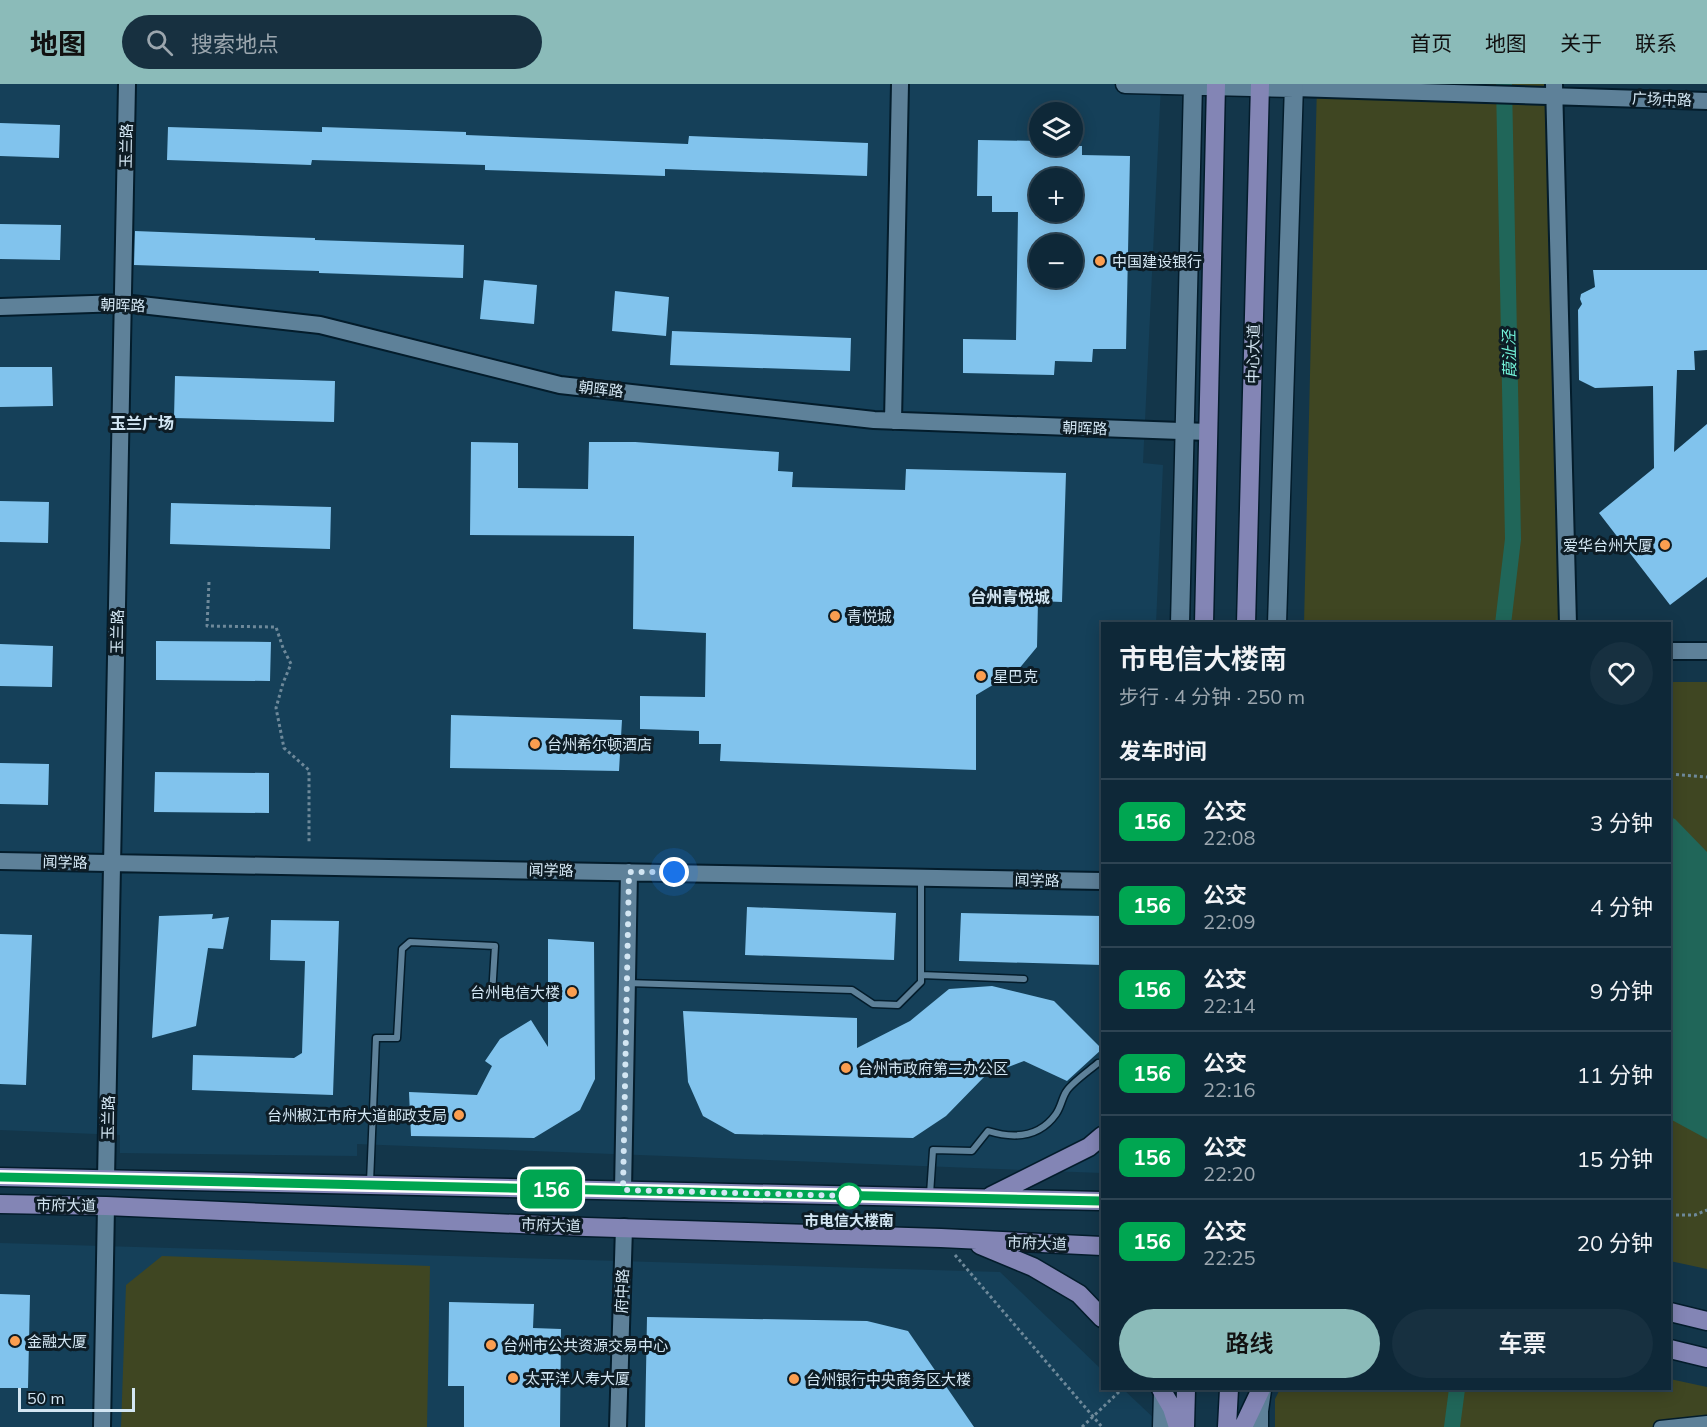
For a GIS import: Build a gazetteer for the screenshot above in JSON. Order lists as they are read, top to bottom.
{
  "streets": {
    "main road": ["中心大道", "市府大道"],
    "street": [
      "广场中路",
      "玉兰路",
      "朝晖路",
      "闻学路",
      "府中路"
    ]
  },
  "crossings": [
    ["玉兰路", "朝晖路"],
    ["玉兰路", "闻学路"],
    ["玉兰路", "市府大道"],
    ["市府大道", "府中路"]
  ],
  "districts": ["玉兰广场", "台州青悦城"],
  "water": ["葭沚泾"],
  "places": [
    "中国建设银行",
    "爱华台州大厦",
    "青悦城",
    "星巴克",
    "台州希尔顿酒店",
    "台州电信大楼",
    "台州市政府第二办公区",
    "台州椒江市府大道邮政支局",
    "市电信大楼南",
    "金融大厦",
    "台州市公共资源交易中心",
    "太平洋人寿大厦",
    "台州银行中央商务区大楼"
  ],
  "lines": ["bus line 156"],
  "scale_bar": "50 m",
  "page": {
    "header": "地图",
    "search": "搜索地点",
    "nav": [
      "首页",
      "地图",
      "关于",
      "联系"
    ],
    "on_map": "156",
    "map_buttons": ["+", "−"],
    "heading": [
      ["市电信大楼南", "步行 · 4 分钟 · 250 m"],
      "发车时间"
    ],
    "list": [
      {
        "mark": "156",
        "name": "公交",
        "note": "22:08",
        "value": "3 分钟"
      },
      {
        "mark": "156",
        "name": "公交",
        "note": "22:09",
        "value": "4 分钟"
      },
      {
        "mark": "156",
        "name": "公交",
        "note": "22:14",
        "value": "9 分钟"
      },
      {
        "mark": "156",
        "name": "公交",
        "note": "22:16",
        "value": "11 分钟"
      },
      {
        "mark": "156",
        "name": "公交",
        "note": "22:20",
        "value": "15 分钟"
      },
      {
        "mark": "156",
        "name": "公交",
        "note": "22:25",
        "value": "20 分钟"
      }
    ],
    "buttons": ["路线", "车票"],
    "scale": "50 m"
  }
}
